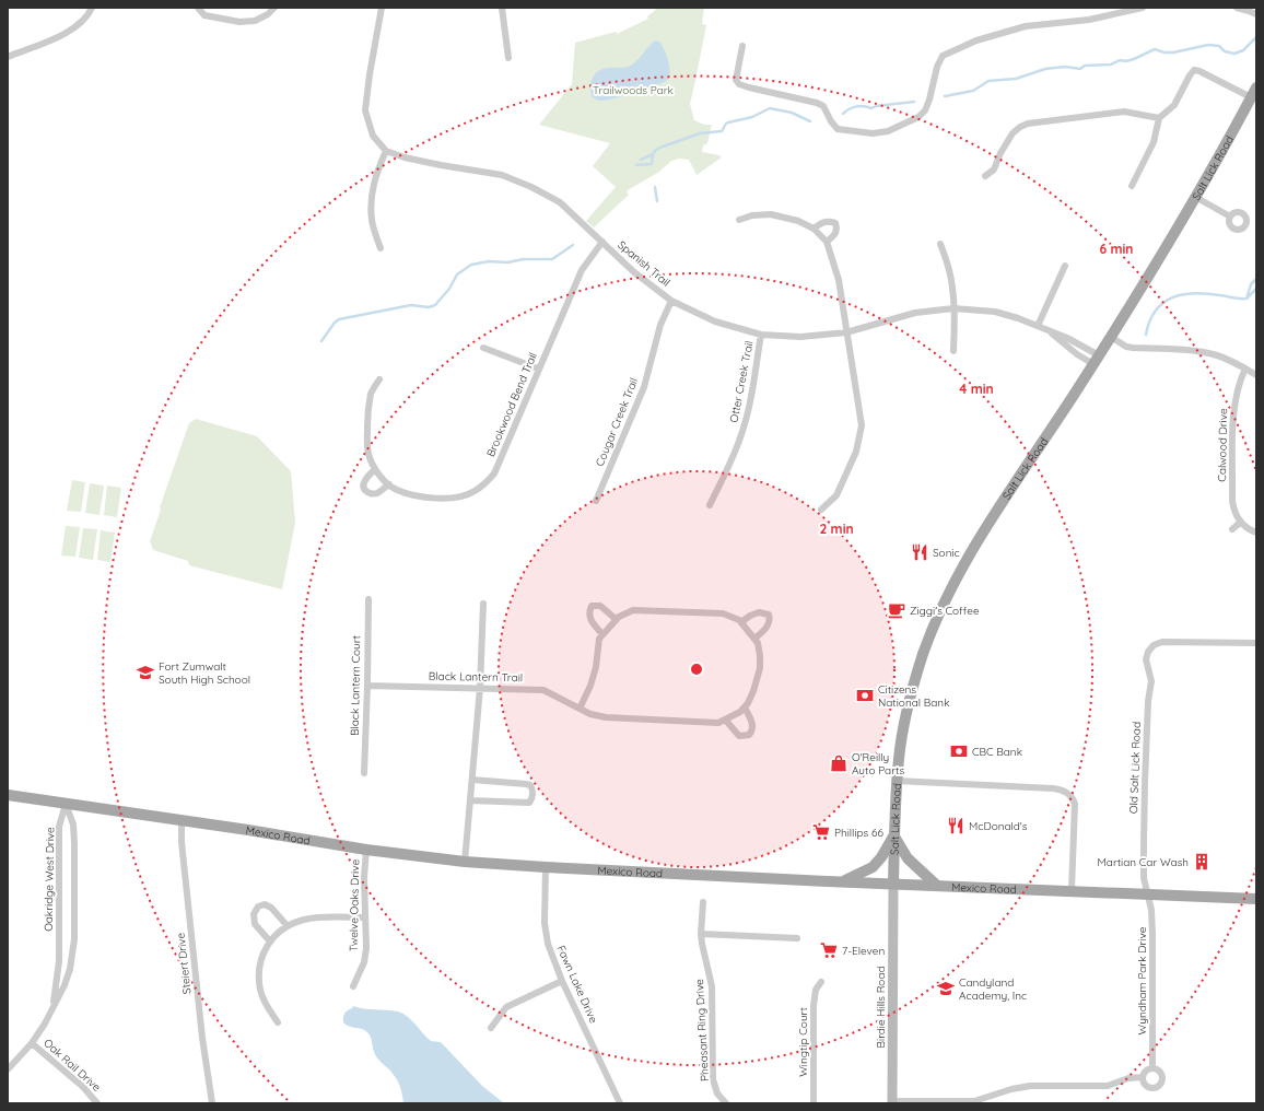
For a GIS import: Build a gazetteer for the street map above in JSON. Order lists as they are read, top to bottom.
{
  "streets": {
    "main road": ["Salt Lick Road", "Mexico Road", "Birdie Hills Road"],
    "street": [
      "Spanish Trail",
      "Otter Creek Trail",
      "Brookwood Bend Trail",
      "Cougar Creek Trail",
      "Calwood Drive",
      "Black Lantern Trail",
      "Black Lantern Court",
      "Old Salt Lick Road",
      "Oakridge West Drive",
      "Twelve Oaks Drive",
      "Steiert Drive",
      "Wyndham Park Drive",
      "Fawn Lake Drive",
      "Pheasant Ring Drive",
      "Wingtip Court",
      "Oak Rail Drive"
    ]
  },
  "crossings": [
    ["Salt Lick Road", "Spanish Trail"],
    ["Salt Lick Road", "Mexico Road"],
    ["Salt Lick Road", "Birdie Hills Road"],
    ["Spanish Trail", "Otter Creek Trail"],
    ["Spanish Trail", "Brookwood Bend Trail"],
    ["Spanish Trail", "Cougar Creek Trail"],
    ["Black Lantern Trail", "Black Lantern Court"],
    ["Old Salt Lick Road", "Mexico Road"],
    ["Old Salt Lick Road", "Wyndham Park Drive"],
    ["Mexico Road", "Oakridge West Drive"],
    ["Mexico Road", "Twelve Oaks Drive"],
    ["Mexico Road", "Steiert Drive"],
    ["Mexico Road", "Wyndham Park Drive"],
    ["Mexico Road", "Fawn Lake Drive"],
    ["Mexico Road", "Birdie Hills Road"],
    ["Oakridge West Drive", "Oak Rail Drive"]
  ],
  "parks": ["Trailwoods Park"],
  "places": {
    "restaurant": ["Sonic", "McDonald's"],
    "cafe": ["Ziggi's Coffee"],
    "school or university": ["Fort Zumwalt South High School", "Candyland Academy, Inc"],
    "bank": ["Citizens National Bank", "CBC Bank"],
    "shop": ["O'Reilly Auto Parts"],
    "supermarket": ["Phillips 66", "7-Eleven"],
    "building": ["Martian Car Wash"]
  },
  "rings": ["6 min", "4 min", "2 min"]
}
